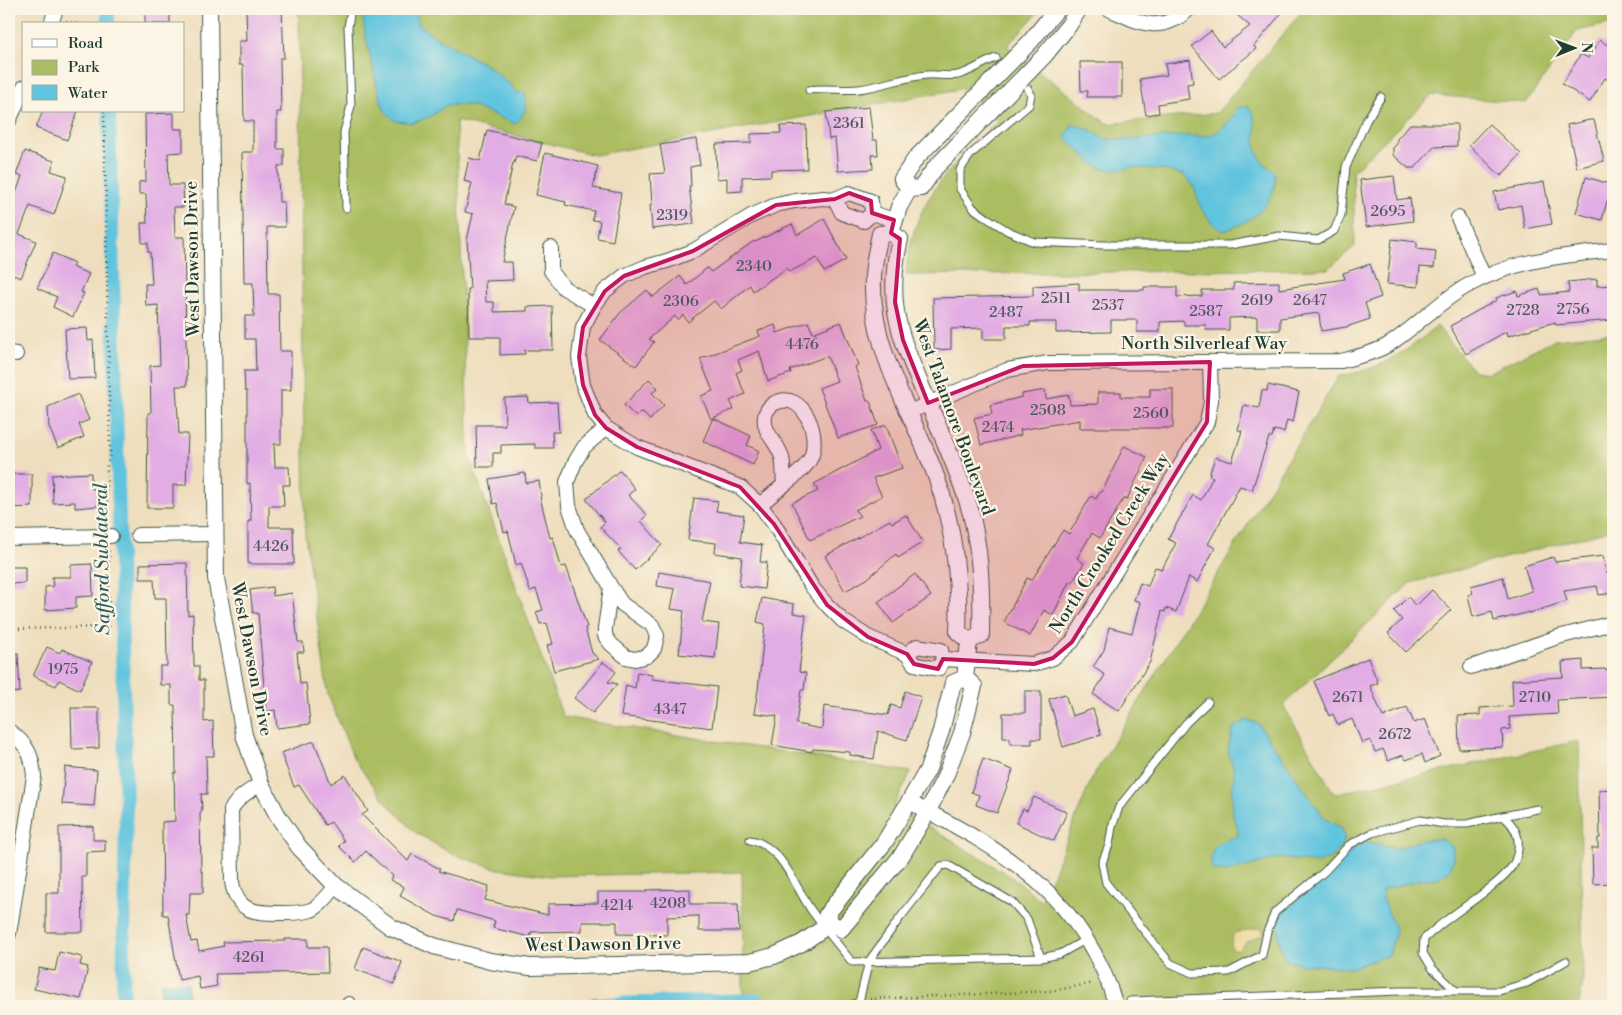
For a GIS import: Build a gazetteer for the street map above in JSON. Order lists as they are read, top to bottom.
{
  "streets": {
    "street": [
      "West Dawson Drive",
      "North Silverleaf Way",
      "West Talamore Boulevard",
      "North Crooked Creek Way"
    ]
  },
  "crossings": [
    ["West Dawson Drive", "West Talamore Boulevard"],
    ["North Silverleaf Way", "West Talamore Boulevard"],
    ["North Silverleaf Way", "North Crooked Creek Way"],
    ["West Talamore Boulevard", "North Crooked Creek Way"]
  ],
  "water": ["Safford Sublateral"],
  "house_numbers": [
    "2361",
    "2695",
    "2319",
    "2340",
    "2511",
    "2619",
    "2647",
    "2306",
    "2537",
    "2756",
    "2728",
    "2587",
    "2487",
    "4476",
    "2508",
    "2560",
    "2474",
    "4426",
    "1975",
    "2671",
    "2710",
    "4347",
    "2672",
    "4208",
    "4214",
    "4261"
  ],
  "legend": ["Road", "Park", "Water"],
  "north": "right"
}
